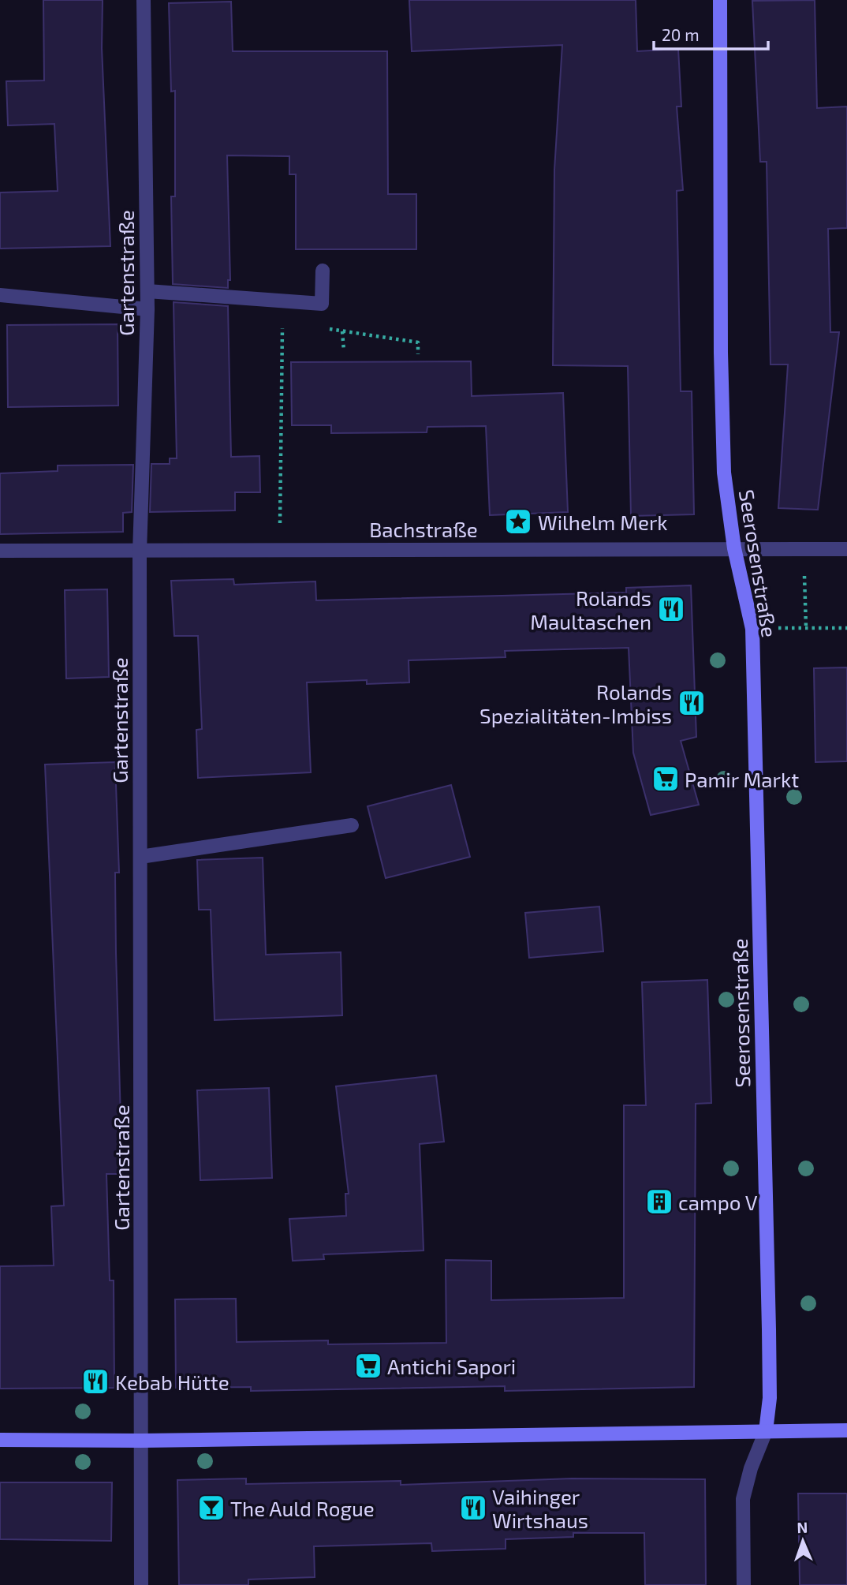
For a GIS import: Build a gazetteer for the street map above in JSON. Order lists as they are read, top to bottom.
{
  "streets": {
    "street": ["Gartenstraße", "Bachstraße", "Seerosenstraße"]
  },
  "crossings": [
    ["Gartenstraße", "Bachstraße"],
    ["Bachstraße", "Seerosenstraße"]
  ],
  "places": {
    "place": ["Wilhelm Merk"],
    "restaurant": [
      "Rolands Maultaschen",
      "Rolands Spezialitäten-Imbiss",
      "Kebab Hütte",
      "Vaihinger Wirtshaus"
    ],
    "supermarket": ["Pamir Markt", "Antichi Sapori"],
    "building": ["campo V"],
    "bar": ["The Auld Rogue"]
  },
  "scale_bar": "20 m",
  "north": "top"
}
